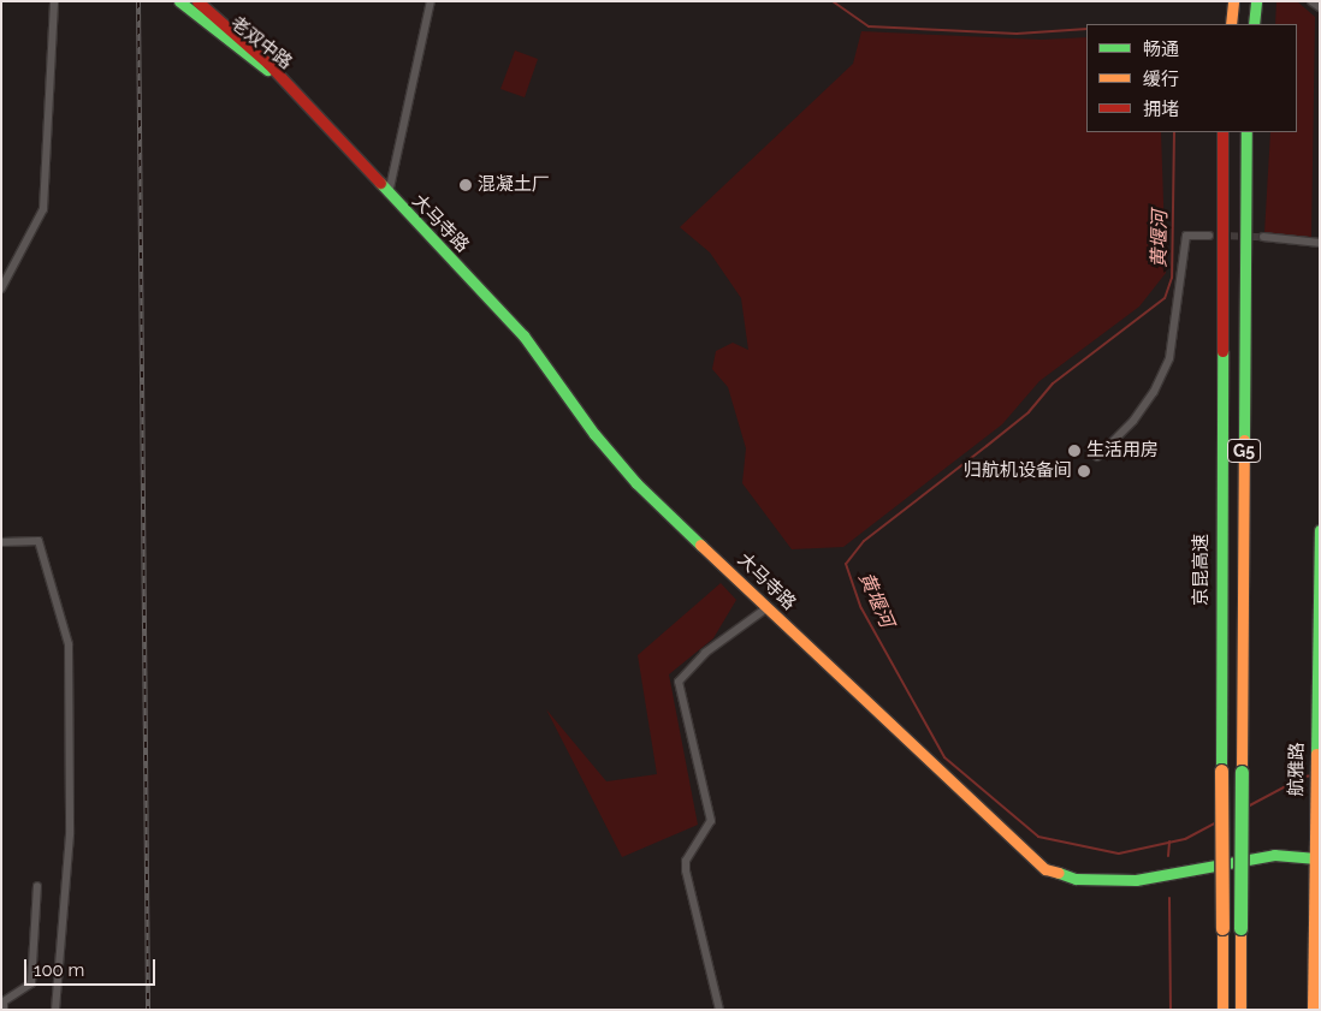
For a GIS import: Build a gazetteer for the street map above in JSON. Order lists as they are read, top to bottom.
{
  "streets": {
    "main road": [
      "老双中路",
      "大马寺路",
      "G5",
      "京昆高速",
      "航雅路"
    ]
  },
  "crossings": [
    ["老双中路", "大马寺路"],
    ["大马寺路", "航雅路"]
  ],
  "water": ["黄堰河"],
  "places": ["混凝土厂", "生活用房", "归航机设备间"],
  "legend": ["畅通", "缓行", "拥堵"],
  "scale_bar": "100 m"
}
